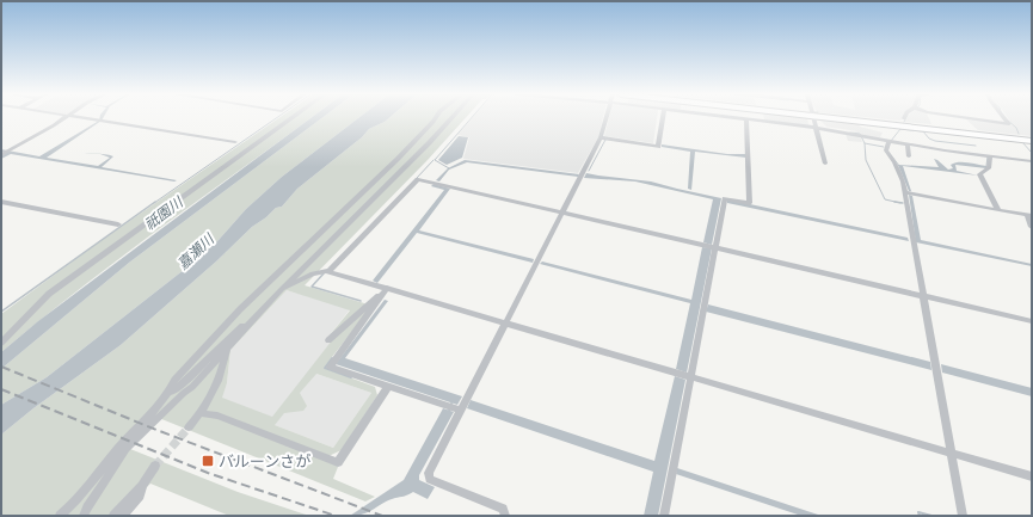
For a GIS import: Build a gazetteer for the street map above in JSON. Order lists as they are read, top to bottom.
{
  "water": ["祇園川", "嘉瀬川"],
  "places": {
    "transit": ["バルーンさが"]
  }
}
